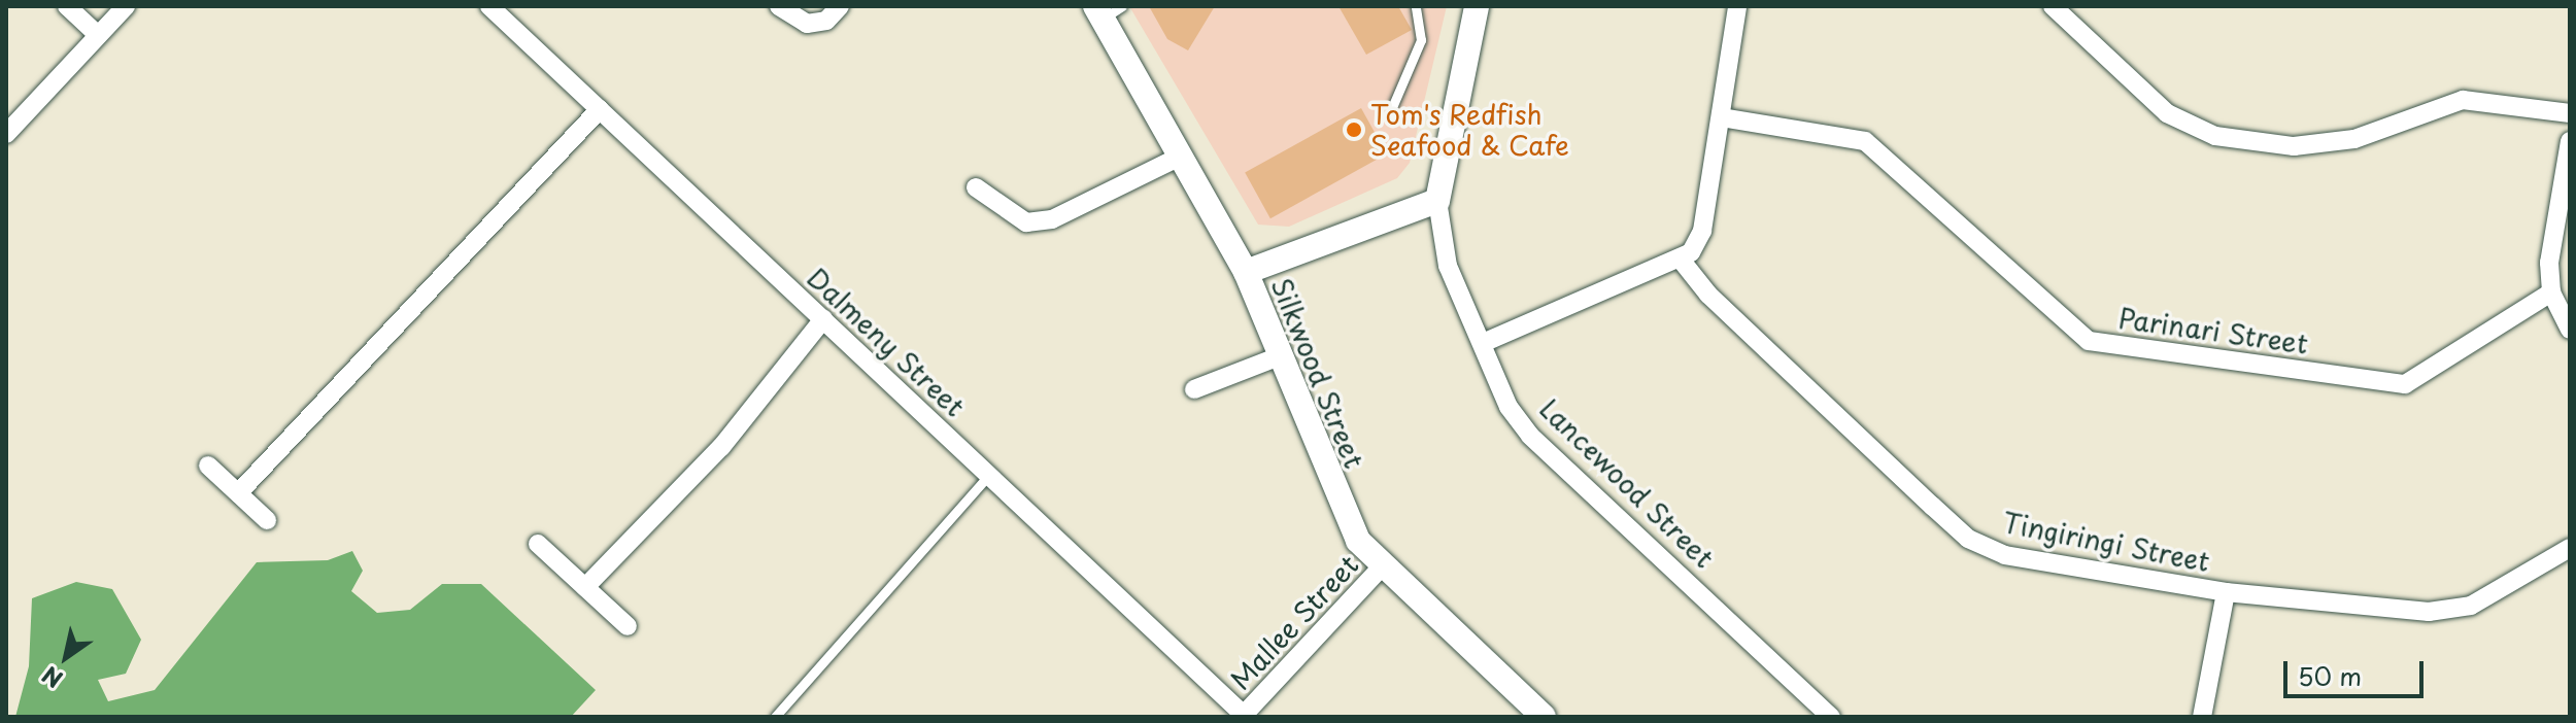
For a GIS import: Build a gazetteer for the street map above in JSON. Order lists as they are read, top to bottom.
{
  "streets": {
    "street": [
      "Parinari Street",
      "Dalmeny Street",
      "Silkwood Street",
      "Lancewood Street",
      "Tingiringi Street",
      "Mallee Street"
    ]
  },
  "crossings": [
    ["Dalmeny Street", "Mallee Street"],
    ["Silkwood Street", "Mallee Street"]
  ],
  "places": ["Tom's Redfish Seafood & Cafe"],
  "scale_bar": "50 m",
  "north": "bottom left"
}
